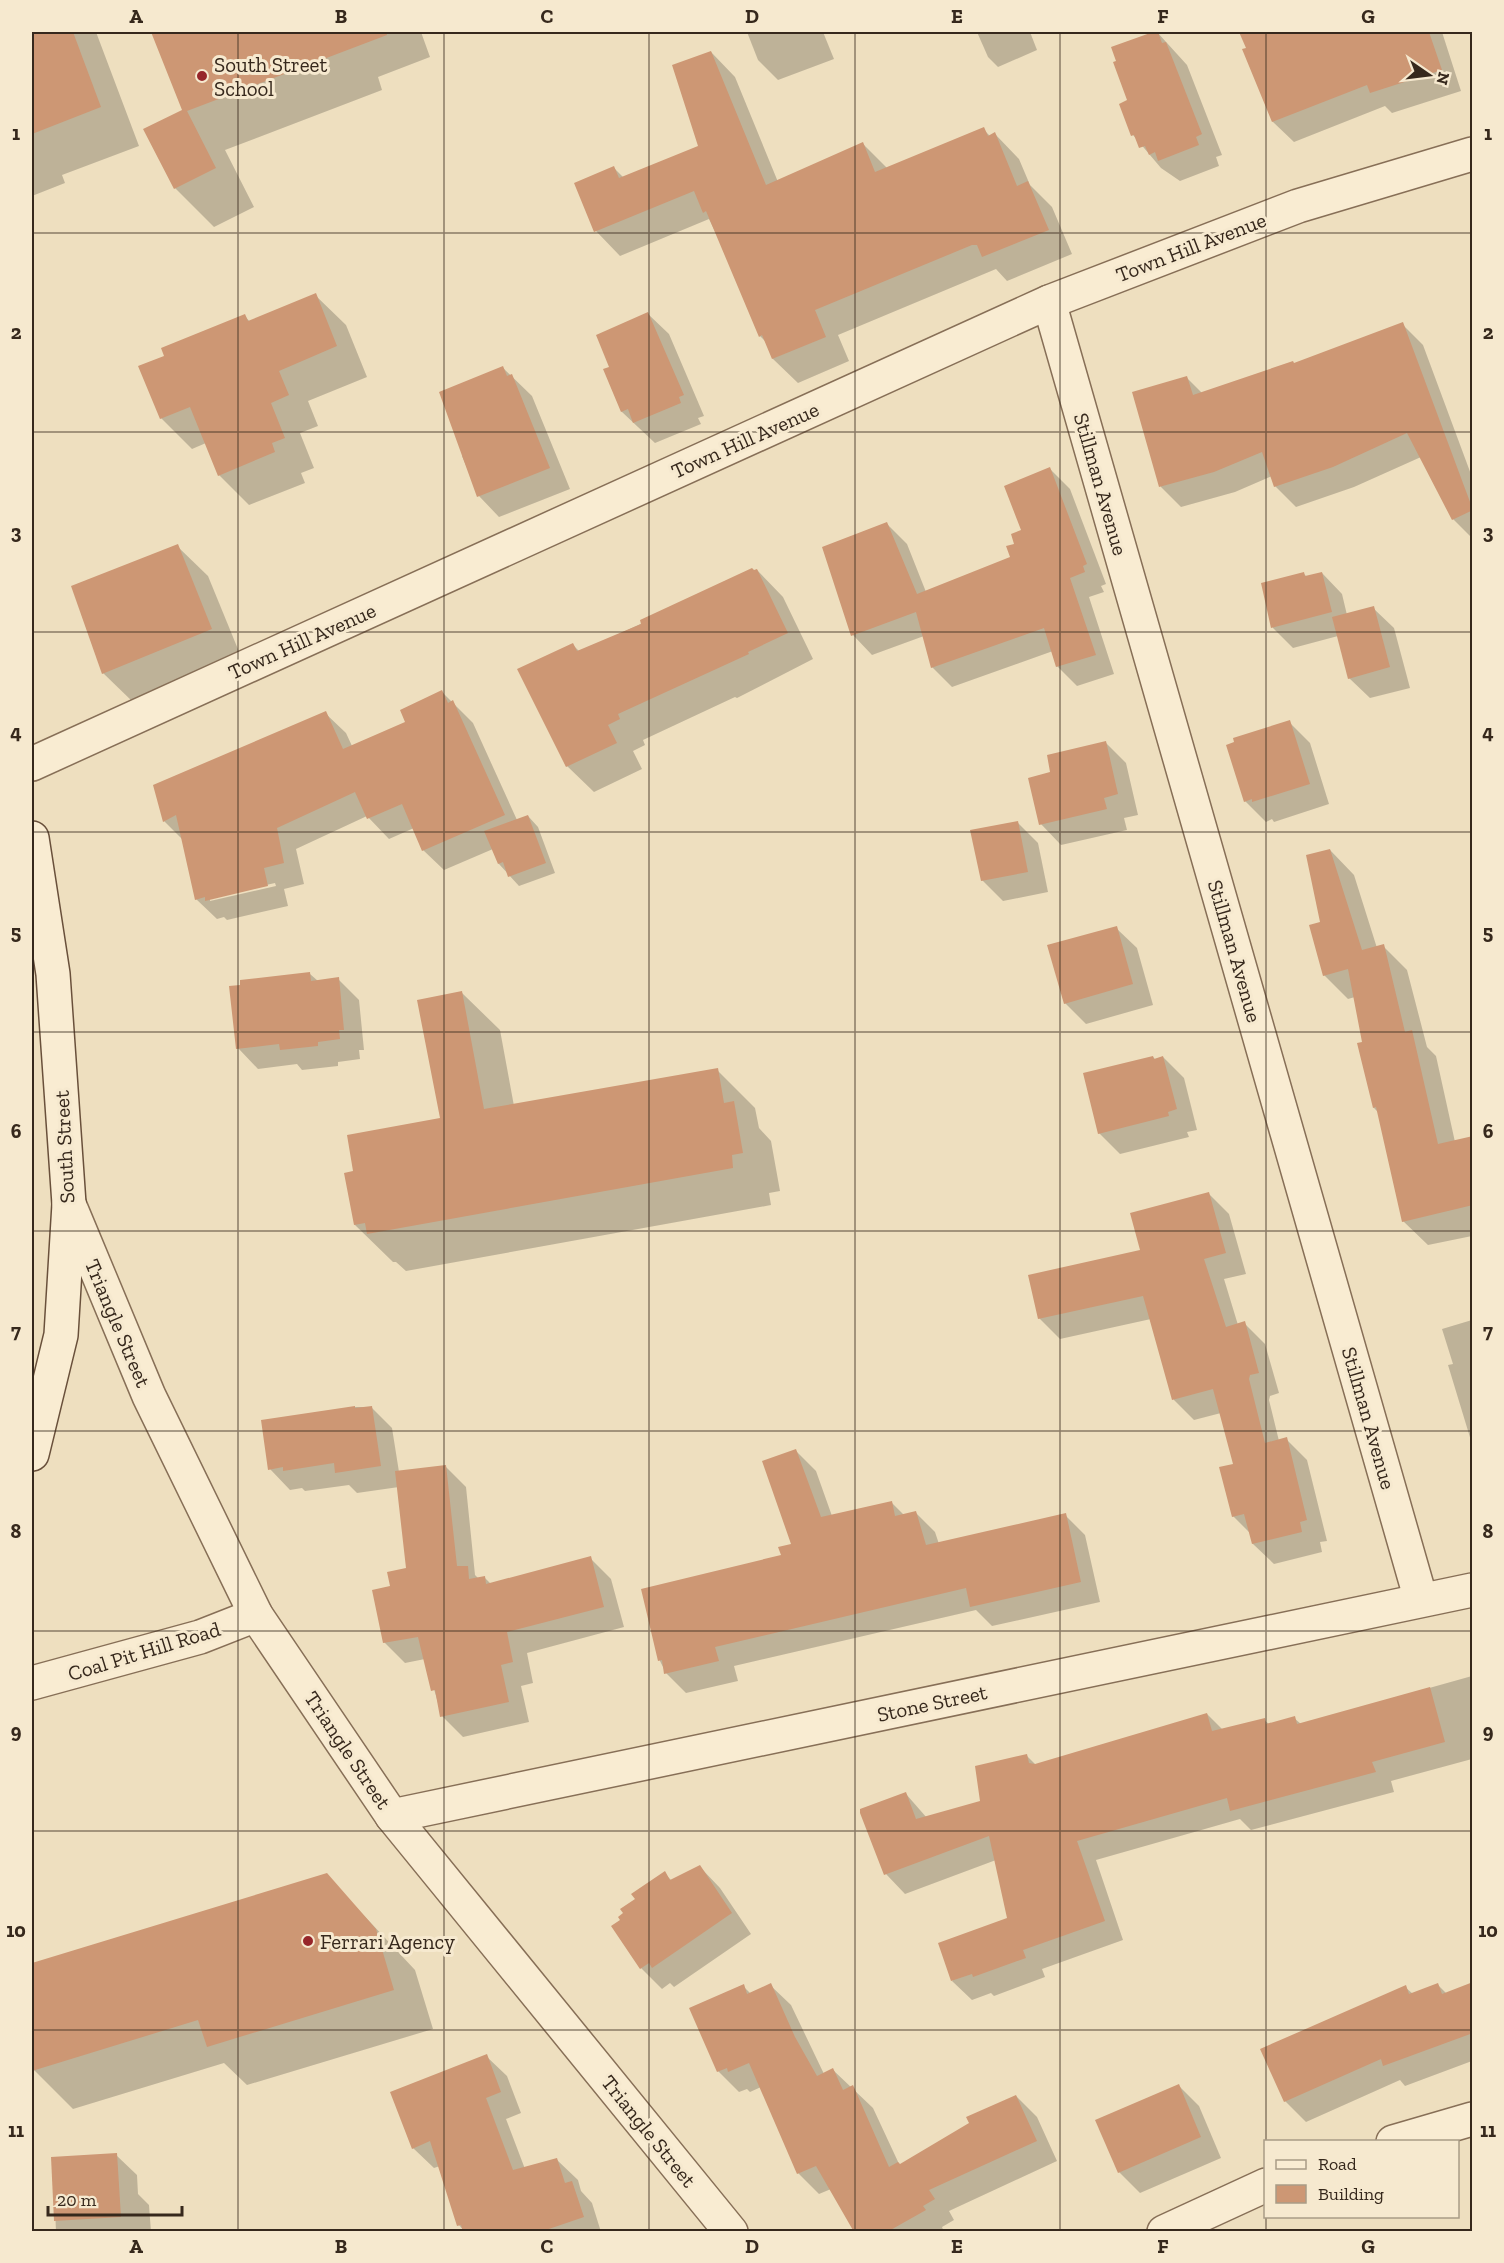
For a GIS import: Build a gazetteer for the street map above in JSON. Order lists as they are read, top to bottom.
{
  "streets": {
    "street": [
      "Town Hill Avenue",
      "Stillman Avenue",
      "South Street",
      "Triangle Street",
      "Coal Pit Hill Road",
      "Stone Street"
    ]
  },
  "crossings": [
    ["Town Hill Avenue", "Stillman Avenue"],
    ["Stillman Avenue", "Stone Street"],
    ["South Street", "Triangle Street"],
    ["Triangle Street", "Coal Pit Hill Road"],
    ["Triangle Street", "Stone Street"]
  ],
  "places": ["South Street School", "Ferrari Agency"],
  "legend": ["Road", "Building"],
  "scale_bar": "20 m",
  "north": "right",
  "grid": {
    "columns": [
      "A",
      "B",
      "C",
      "D",
      "E",
      "F",
      "G"
    ],
    "rows": [
      "1",
      "2",
      "3",
      "4",
      "5",
      "6",
      "7",
      "8",
      "9",
      "10",
      "11"
    ]
  }
}
